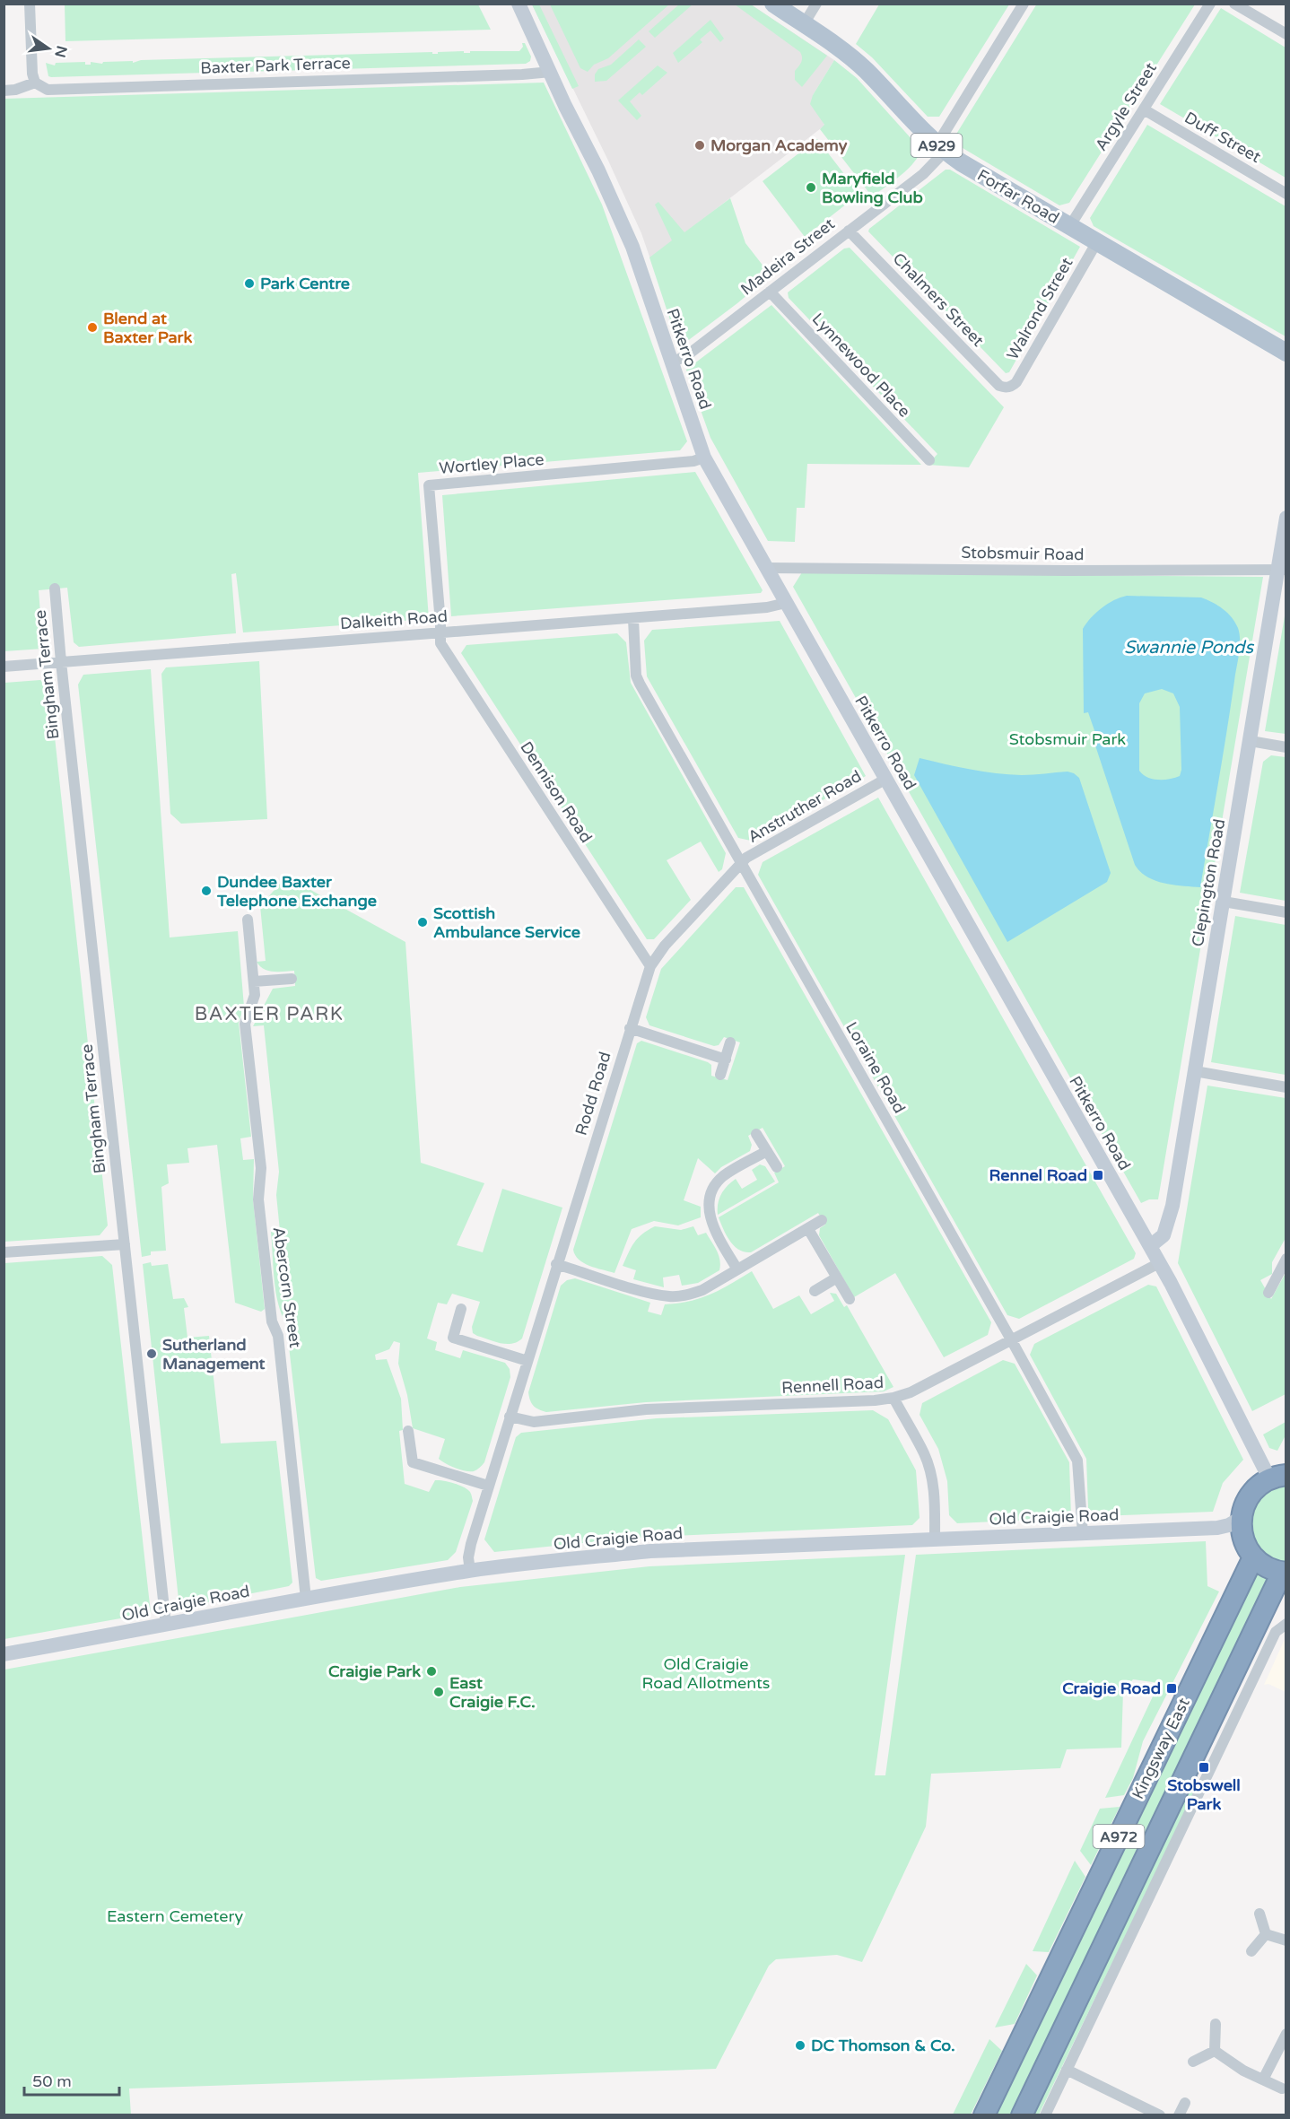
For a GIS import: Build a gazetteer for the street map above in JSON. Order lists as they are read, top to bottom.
{
  "streets": {
    "highway": ["Kingsway East", "A972"],
    "main road": ["A929", "Forfar Road"],
    "street": [
      "Baxter Park Terrace",
      "Argyle Street",
      "Duff Street",
      "Madeira Street",
      "Chalmers Street",
      "Walrond Street",
      "Pitkerro Road",
      "Lynnewood Place",
      "Wortley Place",
      "Stobsmuir Road",
      "Dalkeith Road",
      "Bingham Terrace",
      "Dennison Road",
      "Anstruther Road",
      "Clepington Road",
      "Loraine Road",
      "Rodd Road",
      "Abercorn Street",
      "Rennell Road",
      "Old Craigie Road"
    ]
  },
  "crossings": [
    ["Baxter Park Terrace", "Pitkerro Road"],
    ["Argyle Street", "Duff Street"],
    ["Argyle Street", "Forfar Road"],
    ["Forfar Road", "Madeira Street"],
    ["Forfar Road", "Walrond Street"],
    ["Madeira Street", "Chalmers Street"],
    ["Madeira Street", "Pitkerro Road"],
    ["Madeira Street", "Lynnewood Place"],
    ["Chalmers Street", "Walrond Street"],
    ["Pitkerro Road", "Wortley Place"],
    ["Pitkerro Road", "Stobsmuir Road"],
    ["Pitkerro Road", "Dalkeith Road"],
    ["Pitkerro Road", "Anstruther Road"],
    ["Pitkerro Road", "Clepington Road"],
    ["Pitkerro Road", "Rennell Road"],
    ["Wortley Place", "Dalkeith Road"],
    ["Wortley Place", "Dennison Road"],
    ["Stobsmuir Road", "Clepington Road"],
    ["Dalkeith Road", "Bingham Terrace"],
    ["Dalkeith Road", "Dennison Road"],
    ["Dalkeith Road", "Loraine Road"],
    ["Bingham Terrace", "Old Craigie Road"],
    ["Dennison Road", "Rodd Road"],
    ["Anstruther Road", "Loraine Road"],
    ["Anstruther Road", "Rodd Road"],
    ["Loraine Road", "Rodd Road"],
    ["Loraine Road", "Rennell Road"],
    ["Loraine Road", "Old Craigie Road"],
    ["Rodd Road", "Rennell Road"],
    ["Rodd Road", "Old Craigie Road"],
    ["Abercorn Street", "Old Craigie Road"]
  ],
  "districts": ["BAXTER PARK"],
  "water": ["Swannie Ponds"],
  "parks": ["Stobsmuir Park", "Old Craigie Road Allotments", "Eastern Cemetery"],
  "places": {
    "other": [
      "Morgan Academy",
      "Maryfield Bowling Club",
      "Park Centre",
      "Blend at Baxter Park",
      "Dundee Baxter Telephone Exchange",
      "Scottish Ambulance Service",
      "Sutherland Management",
      "Craigie Park",
      "East Craigie F.C.",
      "DC Thomson & Co."
    ],
    "transit": ["Rennel Road", "Craigie Road", "Stobswell Park"]
  },
  "scale_bar": "50 m",
  "north": "right"
}
